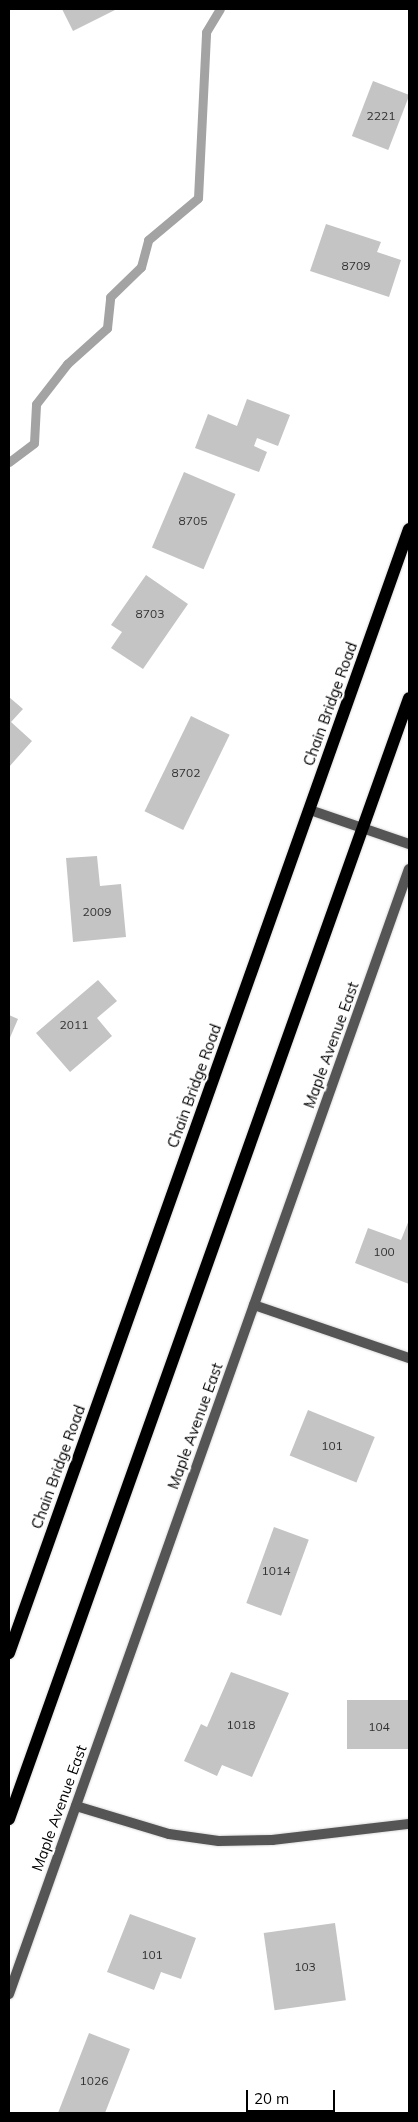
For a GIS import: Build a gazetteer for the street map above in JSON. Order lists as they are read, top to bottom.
{
  "streets": {
    "main road": ["Chain Bridge Road"],
    "street": ["Maple Avenue East"]
  },
  "house_numbers": [
    "2221",
    "8709",
    "8705",
    "8703",
    "8702",
    "2009",
    "2011",
    "100",
    "101",
    "1014",
    "1018",
    "104",
    "101",
    "103",
    "1026"
  ],
  "scale_bar": "20 m"
}
